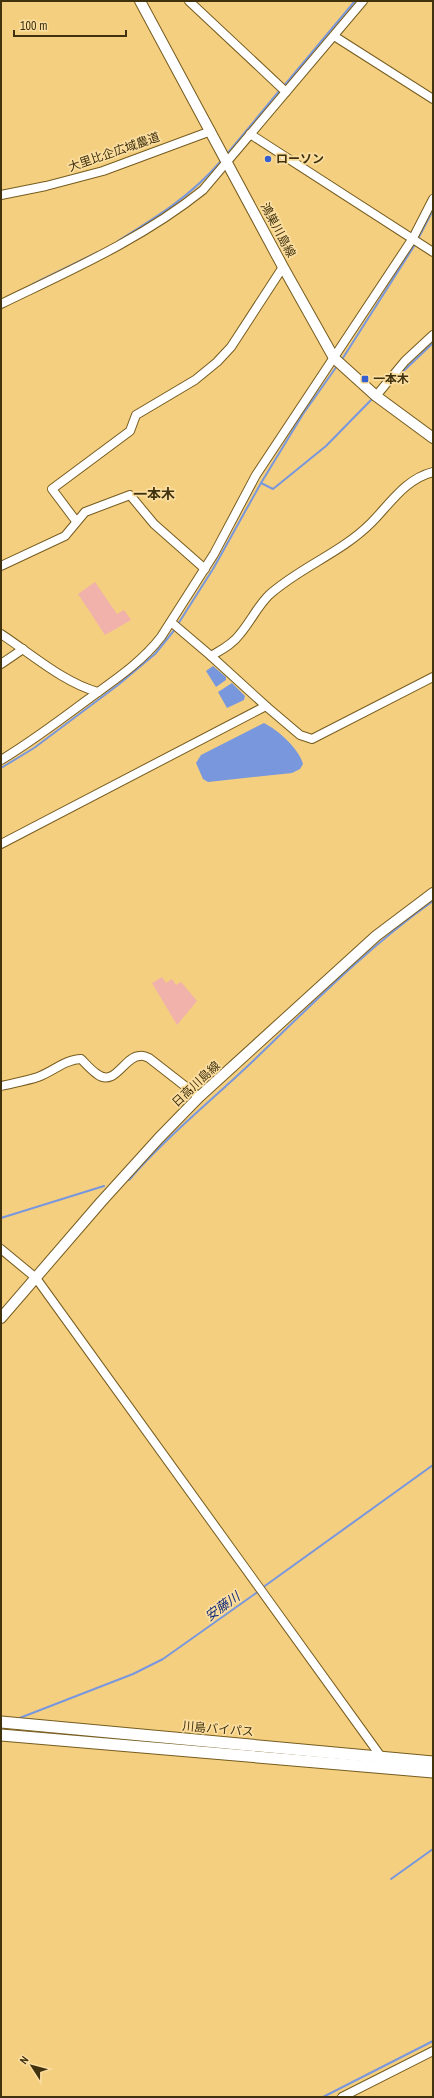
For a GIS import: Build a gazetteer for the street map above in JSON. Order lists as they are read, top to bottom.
{
  "streets": {
    "highway": ["川島バイパス"],
    "main road": ["鴻巣川島線", "日高川島線"],
    "street": ["大里比企広域農道"]
  },
  "crossings": [
    ["大里比企広域農道", "鴻巣川島線"]
  ],
  "districts": ["一本木"],
  "water": ["安藤川"],
  "places": {
    "other": ["ローソン"],
    "transit": ["一本木"]
  },
  "scale_bar": "100 m",
  "north": "top left"
}
